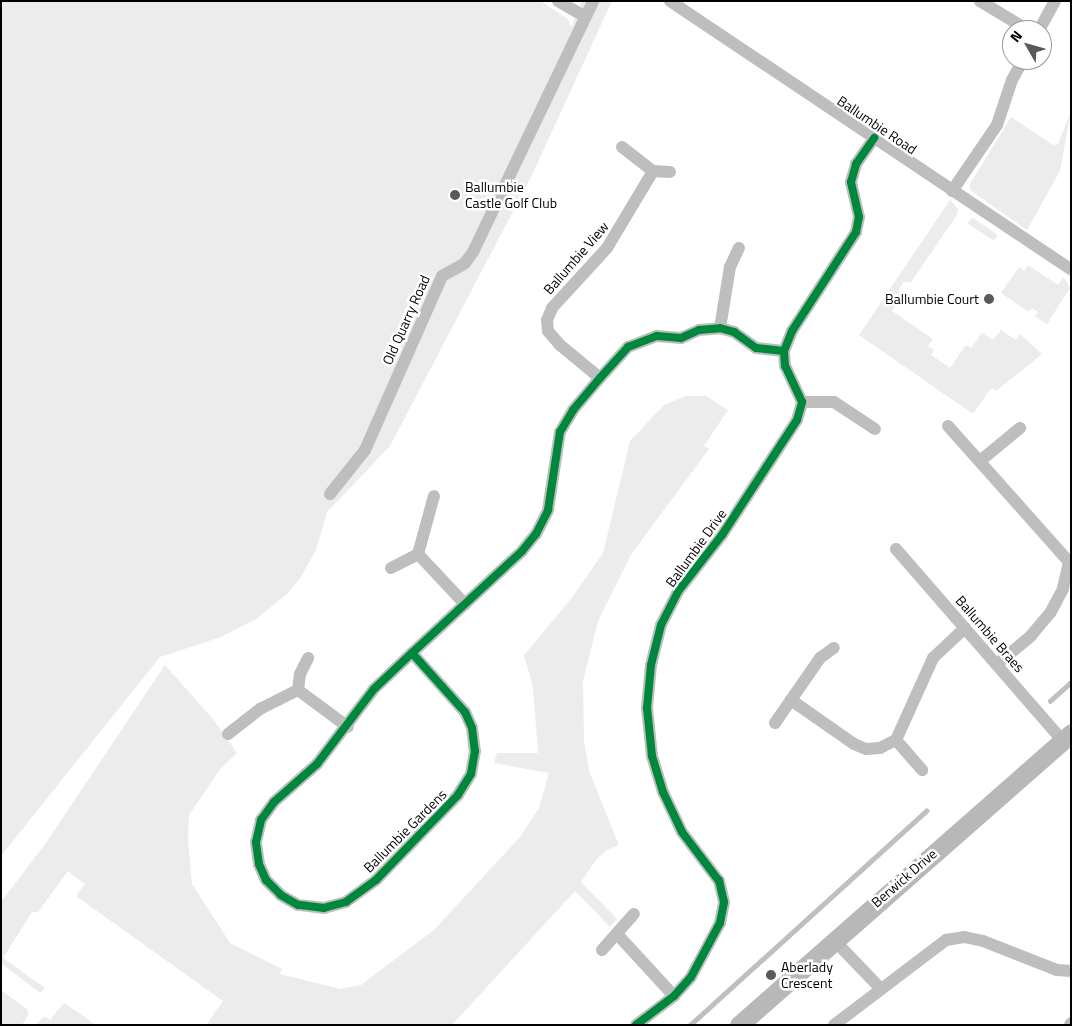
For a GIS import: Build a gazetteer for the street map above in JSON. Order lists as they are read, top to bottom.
{
  "streets": {
    "street": [
      "Ballumbie Road",
      "Ballumbie View",
      "Old Quarry Road",
      "Ballumbie Drive",
      "Ballumbie Braes",
      "Ballumbie Gardens",
      "Berwick Drive"
    ]
  },
  "crossings": [
    ["Ballumbie View", "Ballumbie Gardens"],
    ["Ballumbie Braes", "Berwick Drive"]
  ],
  "places": ["Ballumbie Castle Golf Club", "Ballumbie Court", "Aberlady Crescent"],
  "north": "top left"
}
